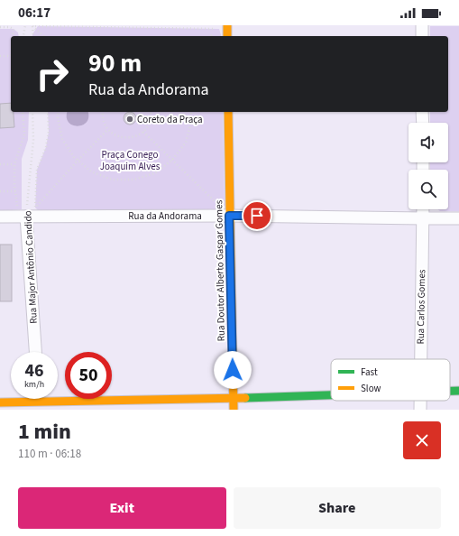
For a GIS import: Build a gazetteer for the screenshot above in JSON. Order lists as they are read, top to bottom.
{
  "streets": {
    "street": [
      "Rua da Andorama",
      "Rua Major Antônio Candido",
      "Rua Doutor Alberto Gaspar Gomes",
      "Rua Carlos Gomes"
    ]
  },
  "crossings": [
    ["Rua da Andorama", "Rua Major Antônio Candido"],
    ["Rua da Andorama", "Rua Doutor Alberto Gaspar Gomes"],
    ["Rua da Andorama", "Rua Carlos Gomes"]
  ],
  "parks": ["Praça Conego Joaquim Alves"],
  "places": ["Coreto da Praça"],
  "legend": ["Fast", "Slow"],
  "page": {
    "status": "06:17",
    "turn": ["90 m", "Rua da Andorama"],
    "speed": "46 km/h",
    "limit": "50",
    "heading": ["1 min", "110 m · 06:18"],
    "buttons": ["Exit", "Share"]
  }
}
